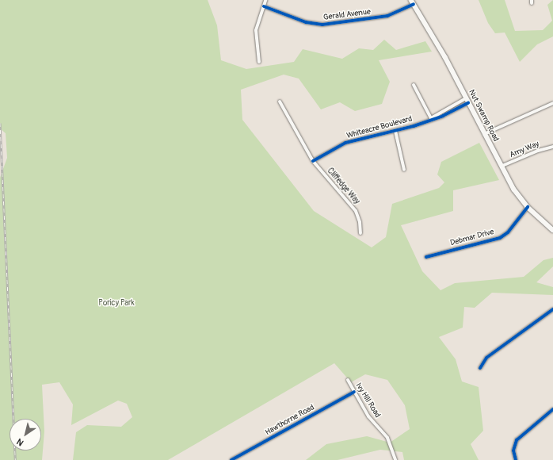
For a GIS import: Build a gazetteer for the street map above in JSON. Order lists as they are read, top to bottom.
{
  "streets": {
    "main road": ["Nut Swamp Road"],
    "street": [
      "Gerald Avenue",
      "Whiteacre Boulevard",
      "Amy Way",
      "Cliffedge Way",
      "Debmar Drive",
      "Ivy Hill Road",
      "Hawthorne Road"
    ]
  },
  "crossings": [
    ["Gerald Avenue", "Nut Swamp Road"],
    ["Nut Swamp Road", "Whiteacre Boulevard"],
    ["Nut Swamp Road", "Amy Way"],
    ["Nut Swamp Road", "Debmar Drive"],
    ["Whiteacre Boulevard", "Cliffedge Way"],
    ["Ivy Hill Road", "Hawthorne Road"]
  ],
  "parks": ["Poricy Park"],
  "north": "bottom left"
}
